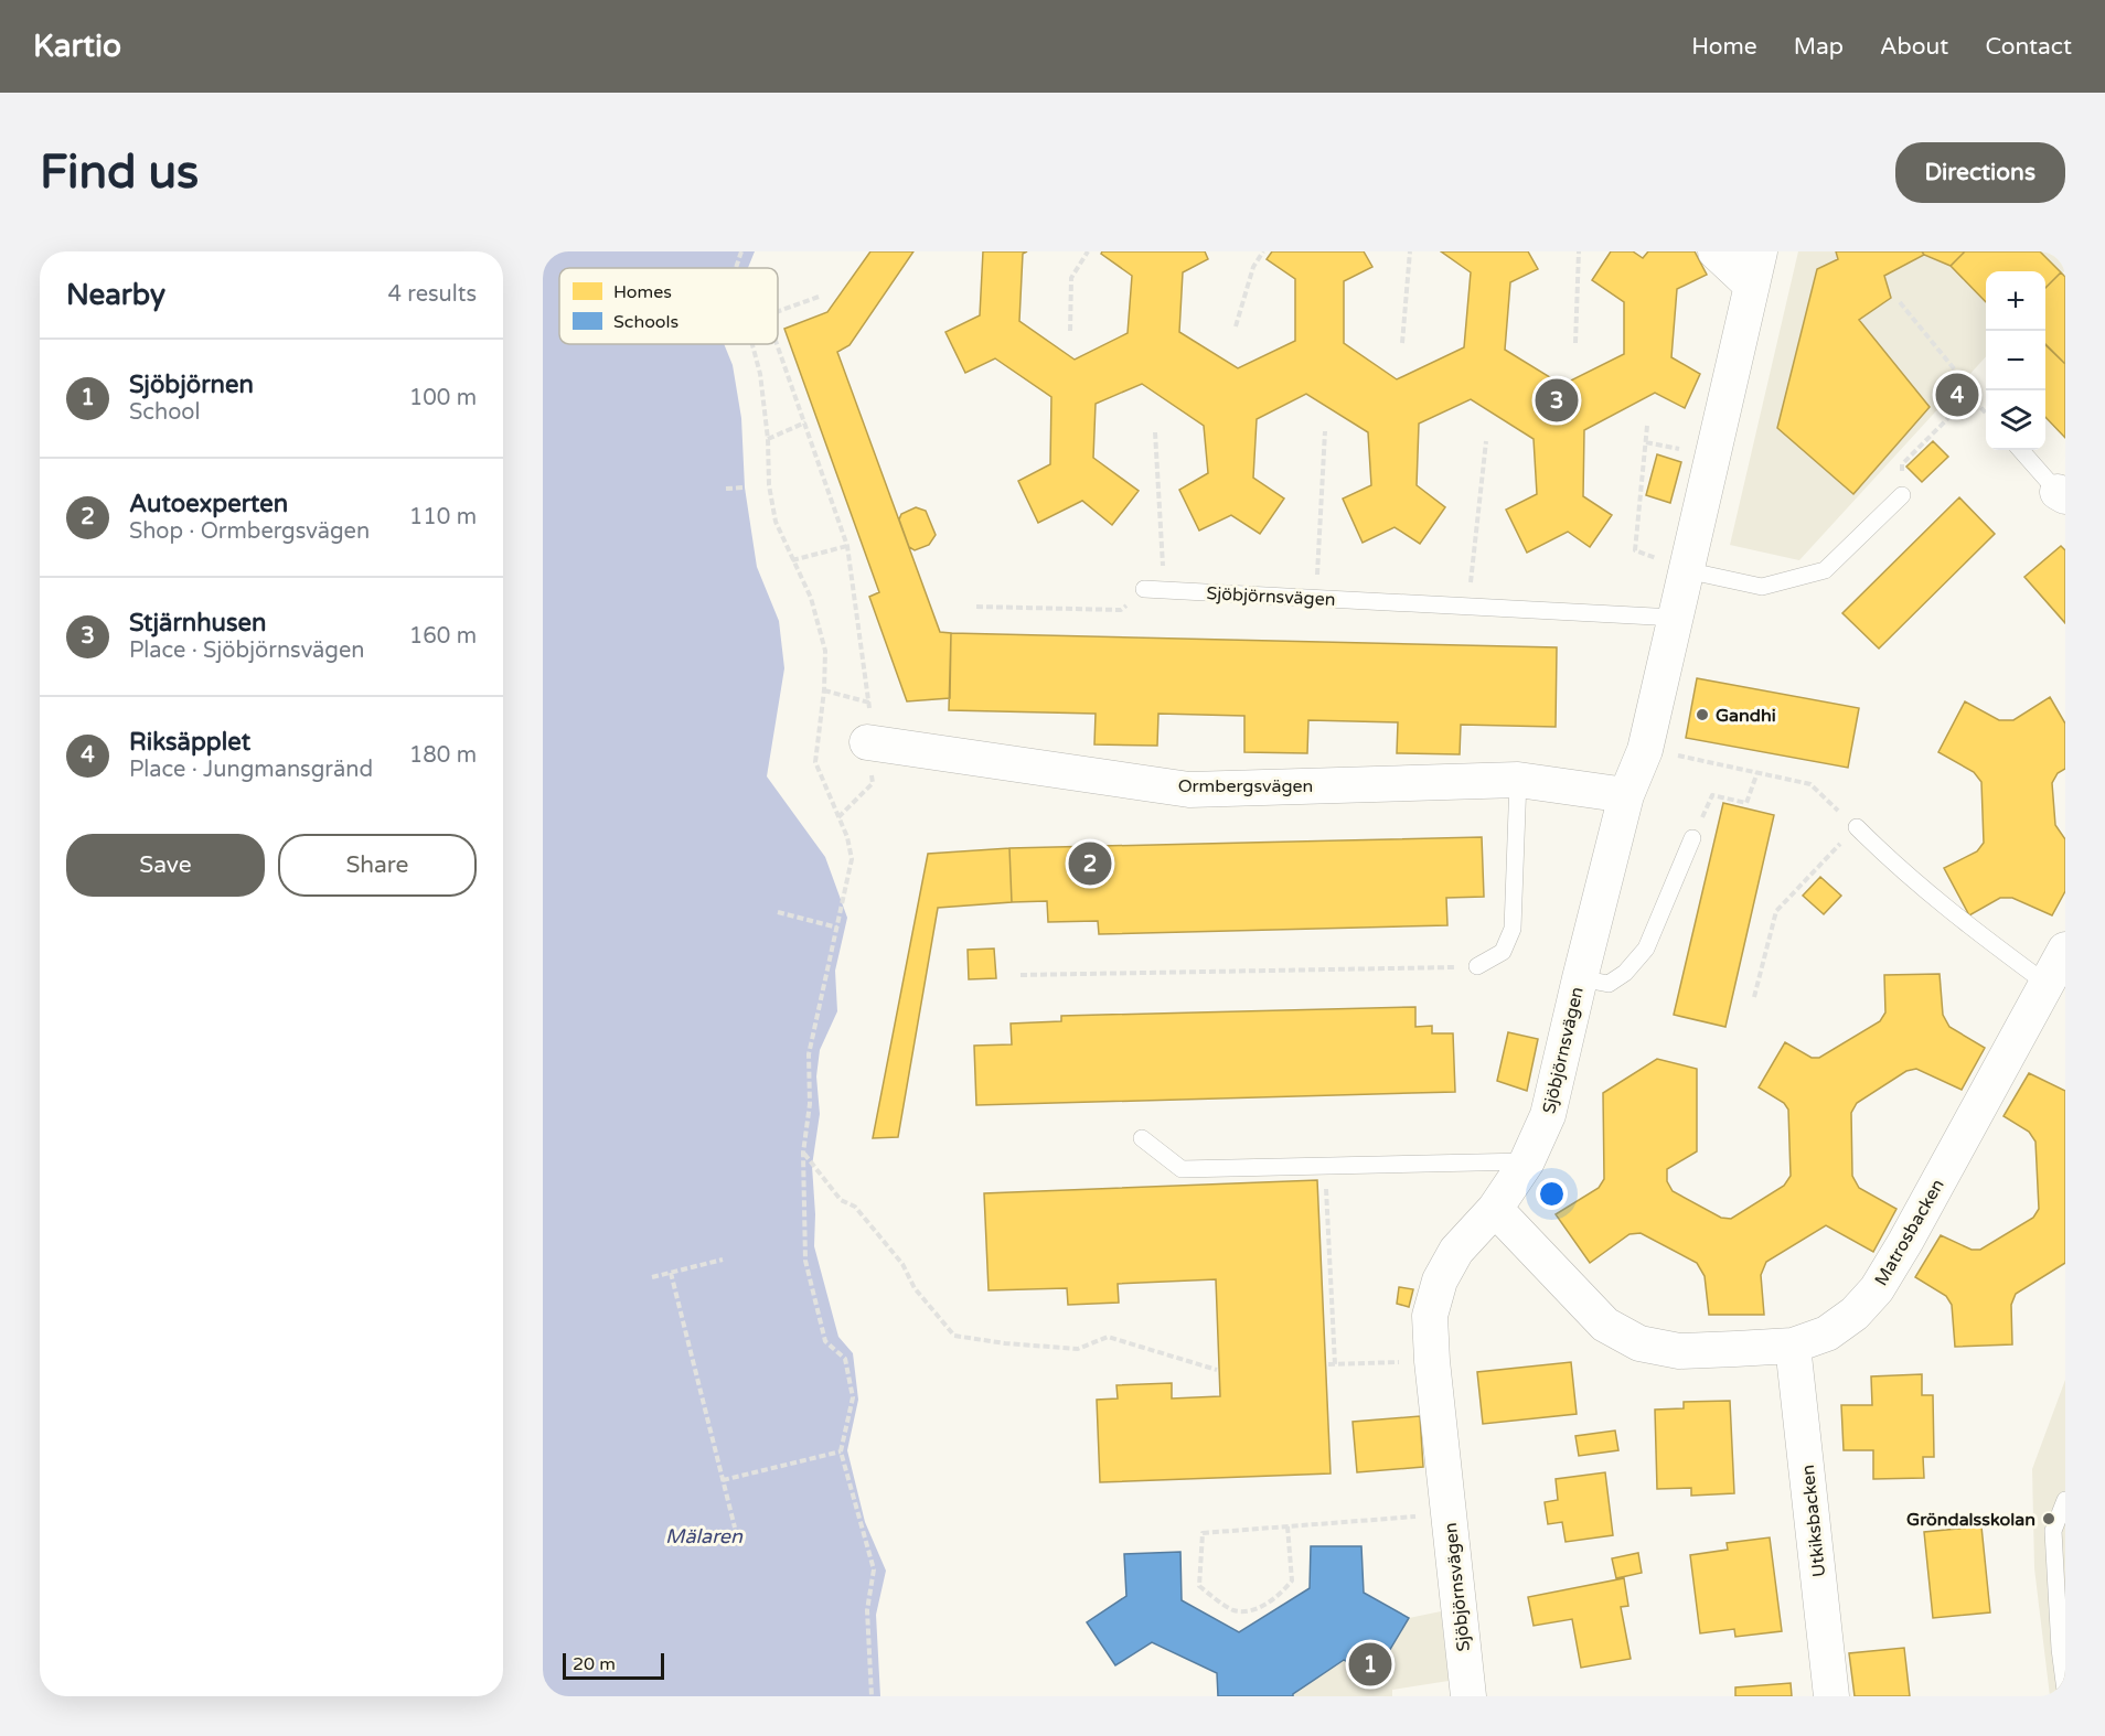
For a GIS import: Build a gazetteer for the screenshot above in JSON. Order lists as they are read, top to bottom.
{
  "streets": {
    "street": [
      "Sjöbjörnsvägen",
      "Ormbergsvägen",
      "Matrosbacken",
      "Utkiksbacken"
    ]
  },
  "crossings": [
    ["Sjöbjörnsvägen", "Ormbergsvägen"],
    ["Sjöbjörnsvägen", "Matrosbacken"],
    ["Matrosbacken", "Utkiksbacken"]
  ],
  "water": ["Mälaren"],
  "places": ["Gandhi", "Gröndalsskolan"],
  "legend": ["Homes", "Schools"],
  "scale_bar": "20 m",
  "page": {
    "header": "Kartio",
    "nav": [
      "Home",
      "Map",
      "About",
      "Contact"
    ],
    "buttons": [
      "Directions",
      ["Save", "Share"]
    ],
    "title": "Find us",
    "heading": ["Nearby", "4 results"],
    "map_buttons": ["+", "−"],
    "list": [
      {
        "mark": "1",
        "name": "Sjöbjörnen",
        "note": "School",
        "value": "100 m"
      },
      {
        "mark": "2",
        "name": "Autoexperten",
        "note": "Shop · Ormbergsvägen",
        "value": "110 m"
      },
      {
        "mark": "3",
        "name": "Stjärnhusen",
        "note": "Place · Sjöbjörnsvägen",
        "value": "160 m"
      },
      {
        "mark": "4",
        "name": "Riksäpplet",
        "note": "Place · Jungmansgränd",
        "value": "180 m"
      }
    ],
    "pins": [
      "4",
      "3",
      "2",
      "1"
    ],
    "scale": "20 m"
  }
}
